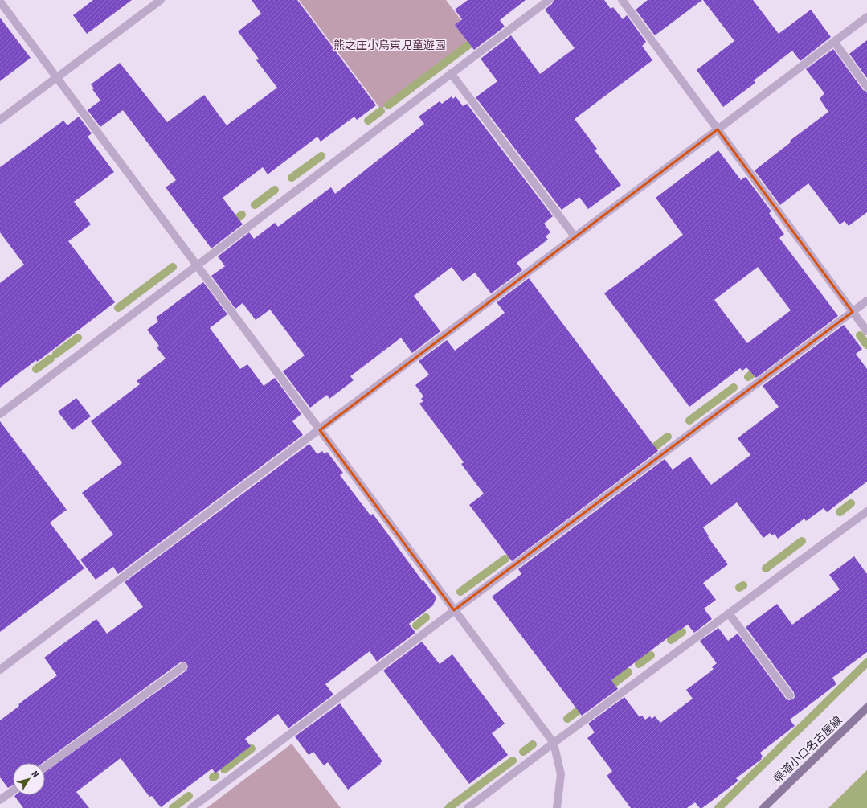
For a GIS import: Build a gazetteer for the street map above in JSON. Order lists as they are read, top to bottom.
{
  "streets": {
    "main road": ["県道小口名古屋線"]
  },
  "parks": ["熊之庄小烏東児童遊園"],
  "north": "top right"
}
